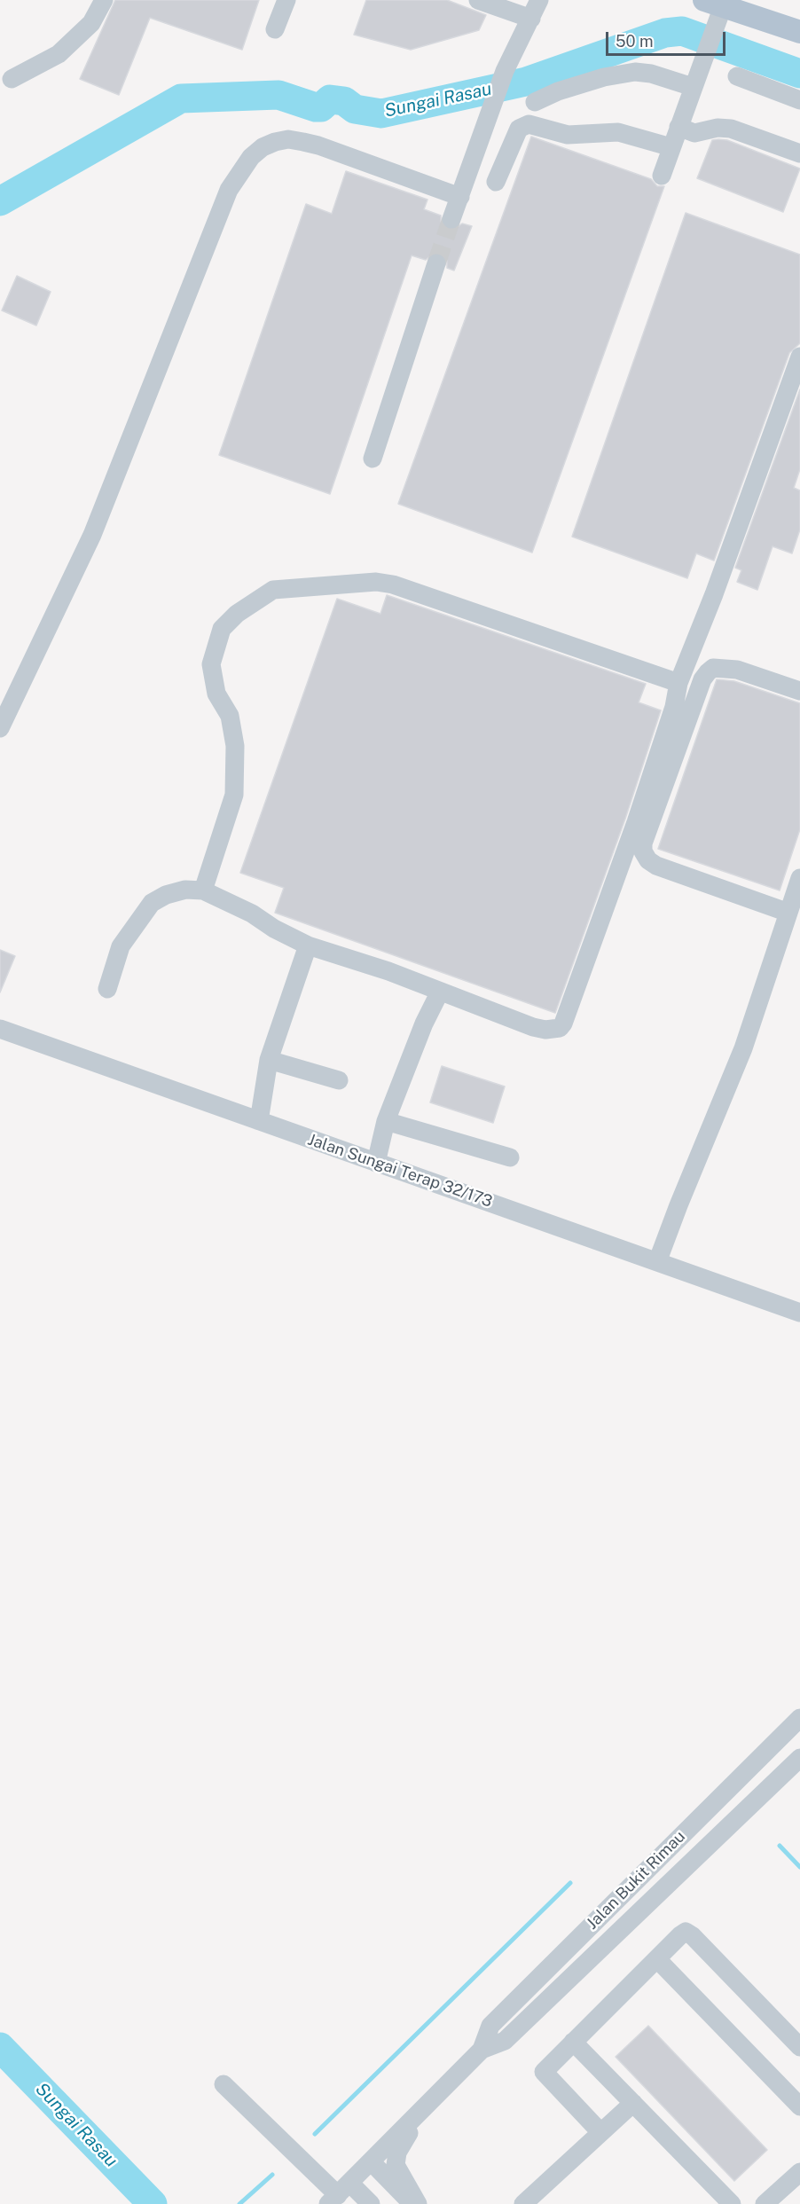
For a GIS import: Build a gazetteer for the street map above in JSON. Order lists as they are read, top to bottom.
{
  "streets": {
    "street": ["Jalan Sungai Terap 32/173", "Jalan Bukit Rimau"]
  },
  "water": ["Sungai Rasau"],
  "scale_bar": "50 m"
}
